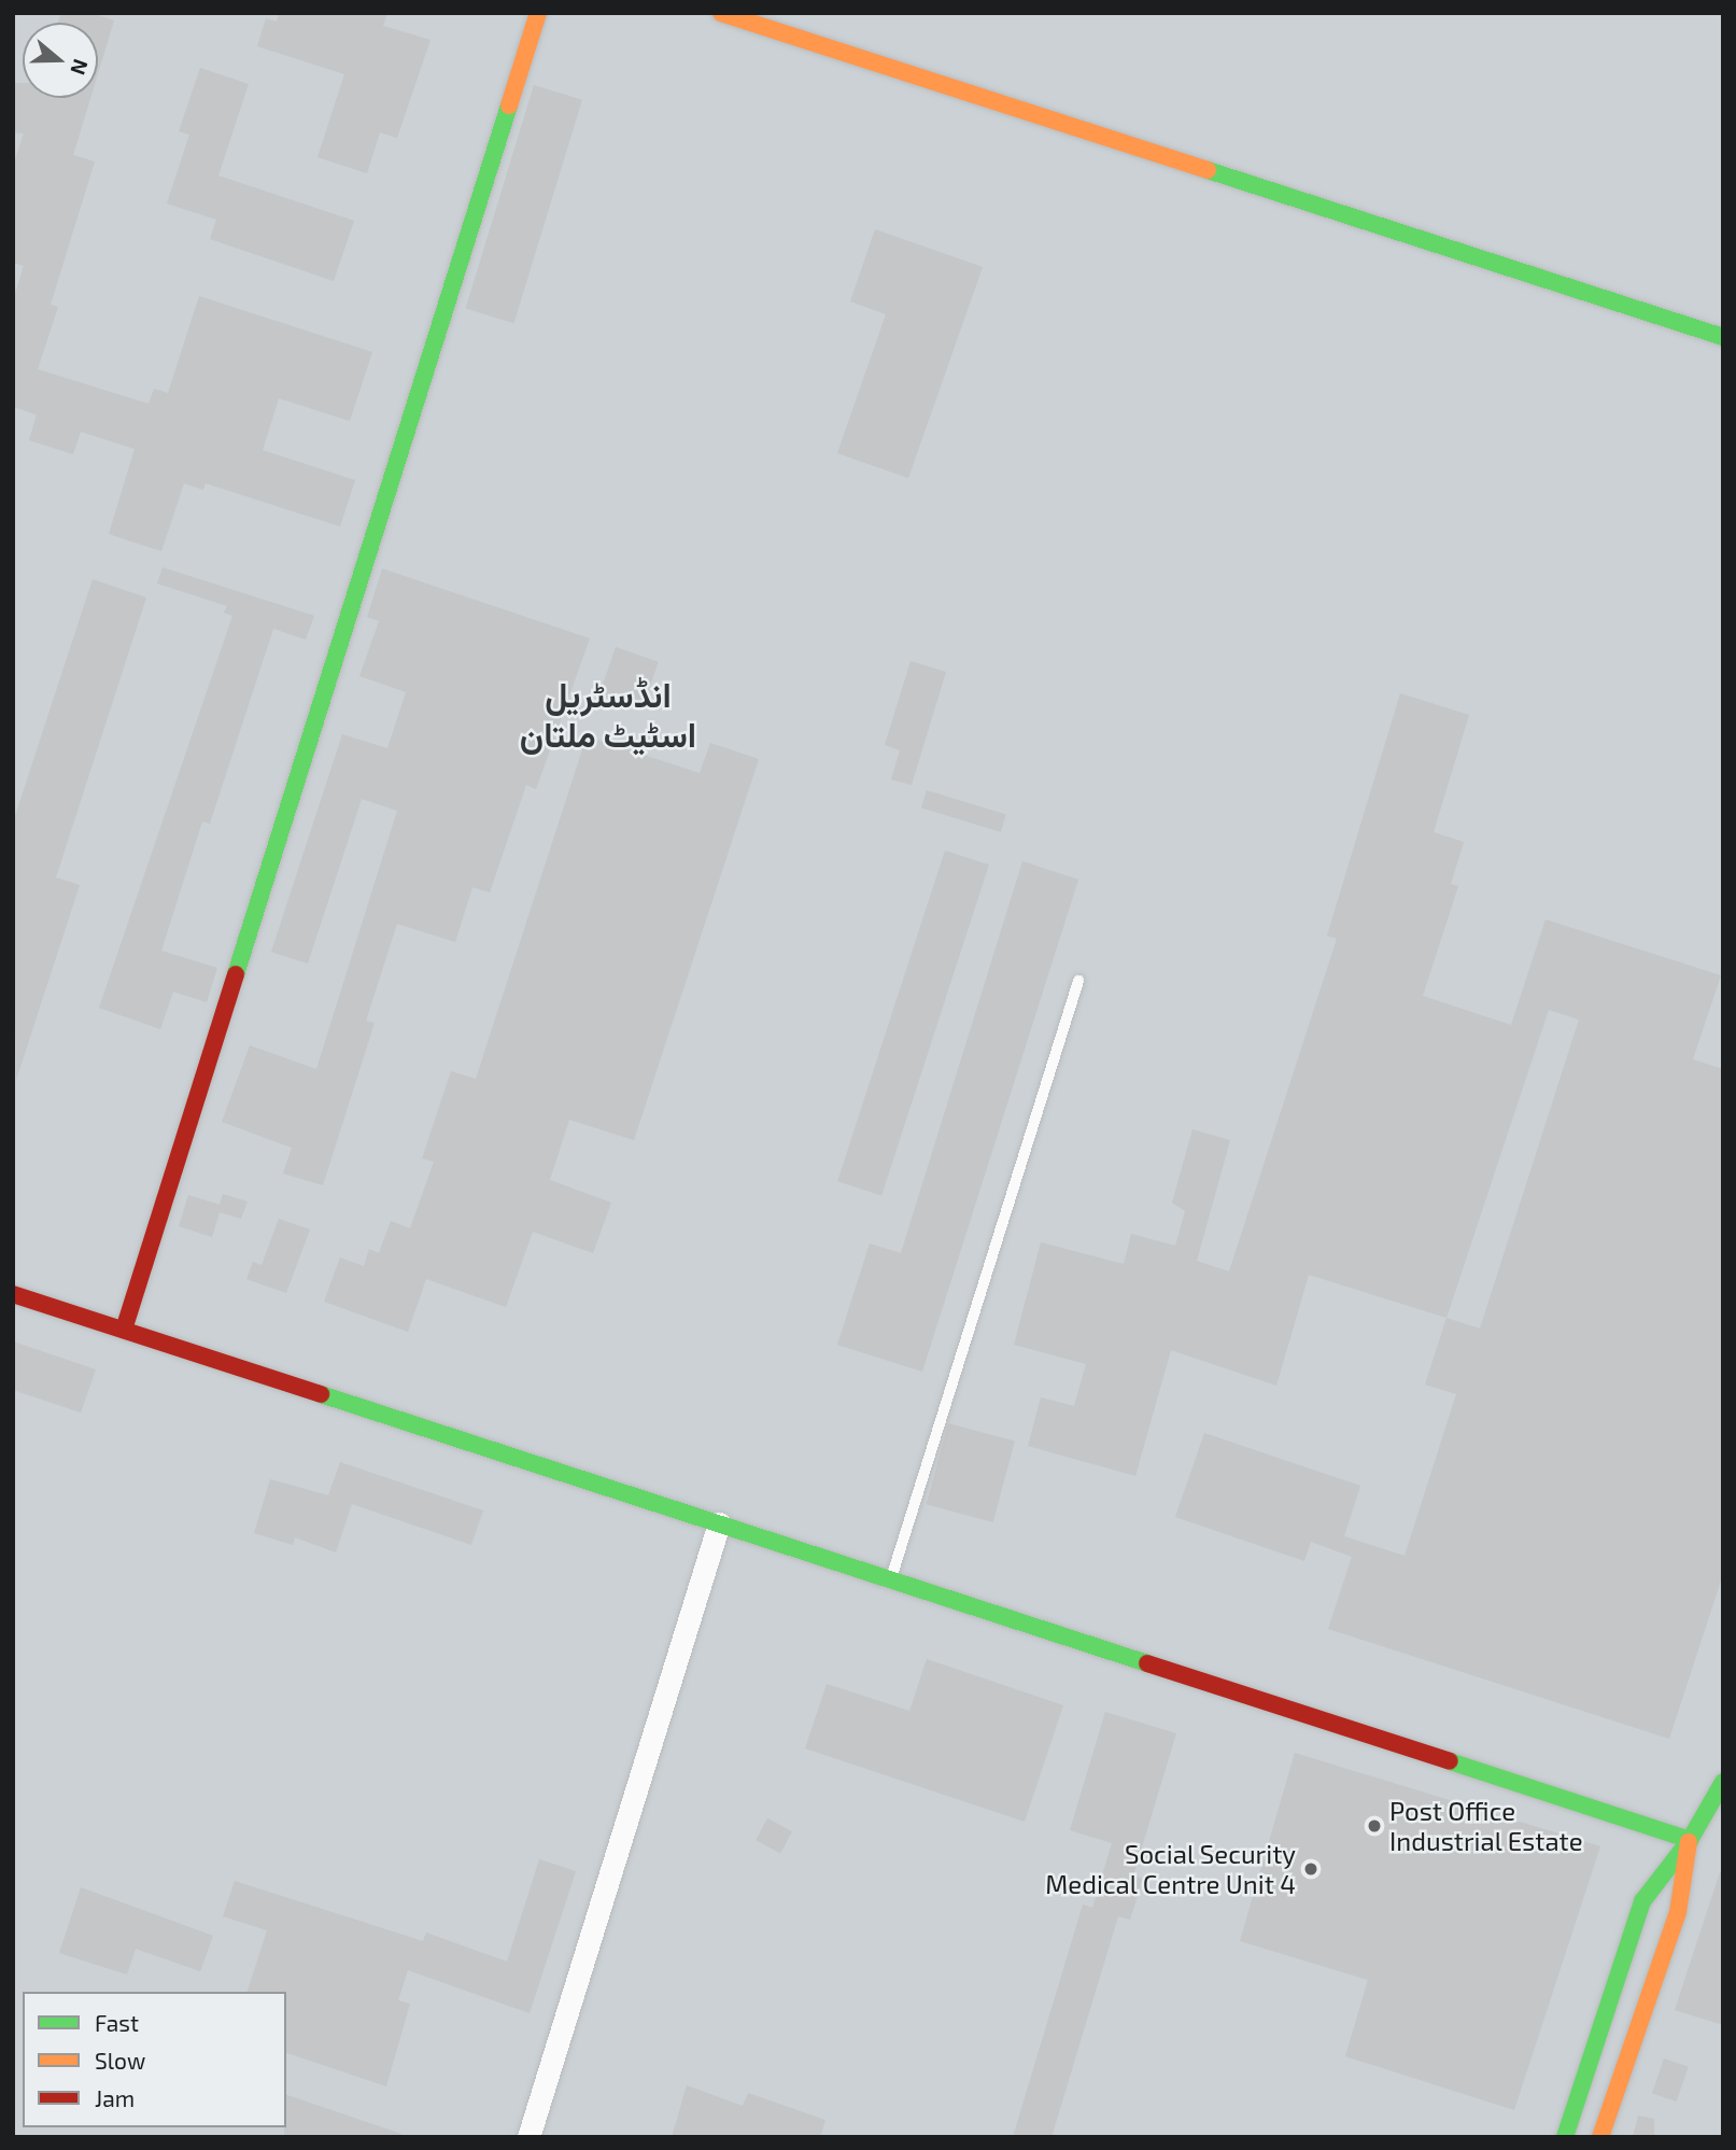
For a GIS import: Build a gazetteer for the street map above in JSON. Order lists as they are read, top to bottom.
{
  "districts": ["انڈسٹریل اسٹیٹ ملتان"],
  "places": ["Post Office Industrial Estate", "Social Security Medical Centre Unit 4"],
  "legend": ["Fast", "Slow", "Jam"],
  "north": "right"
}
